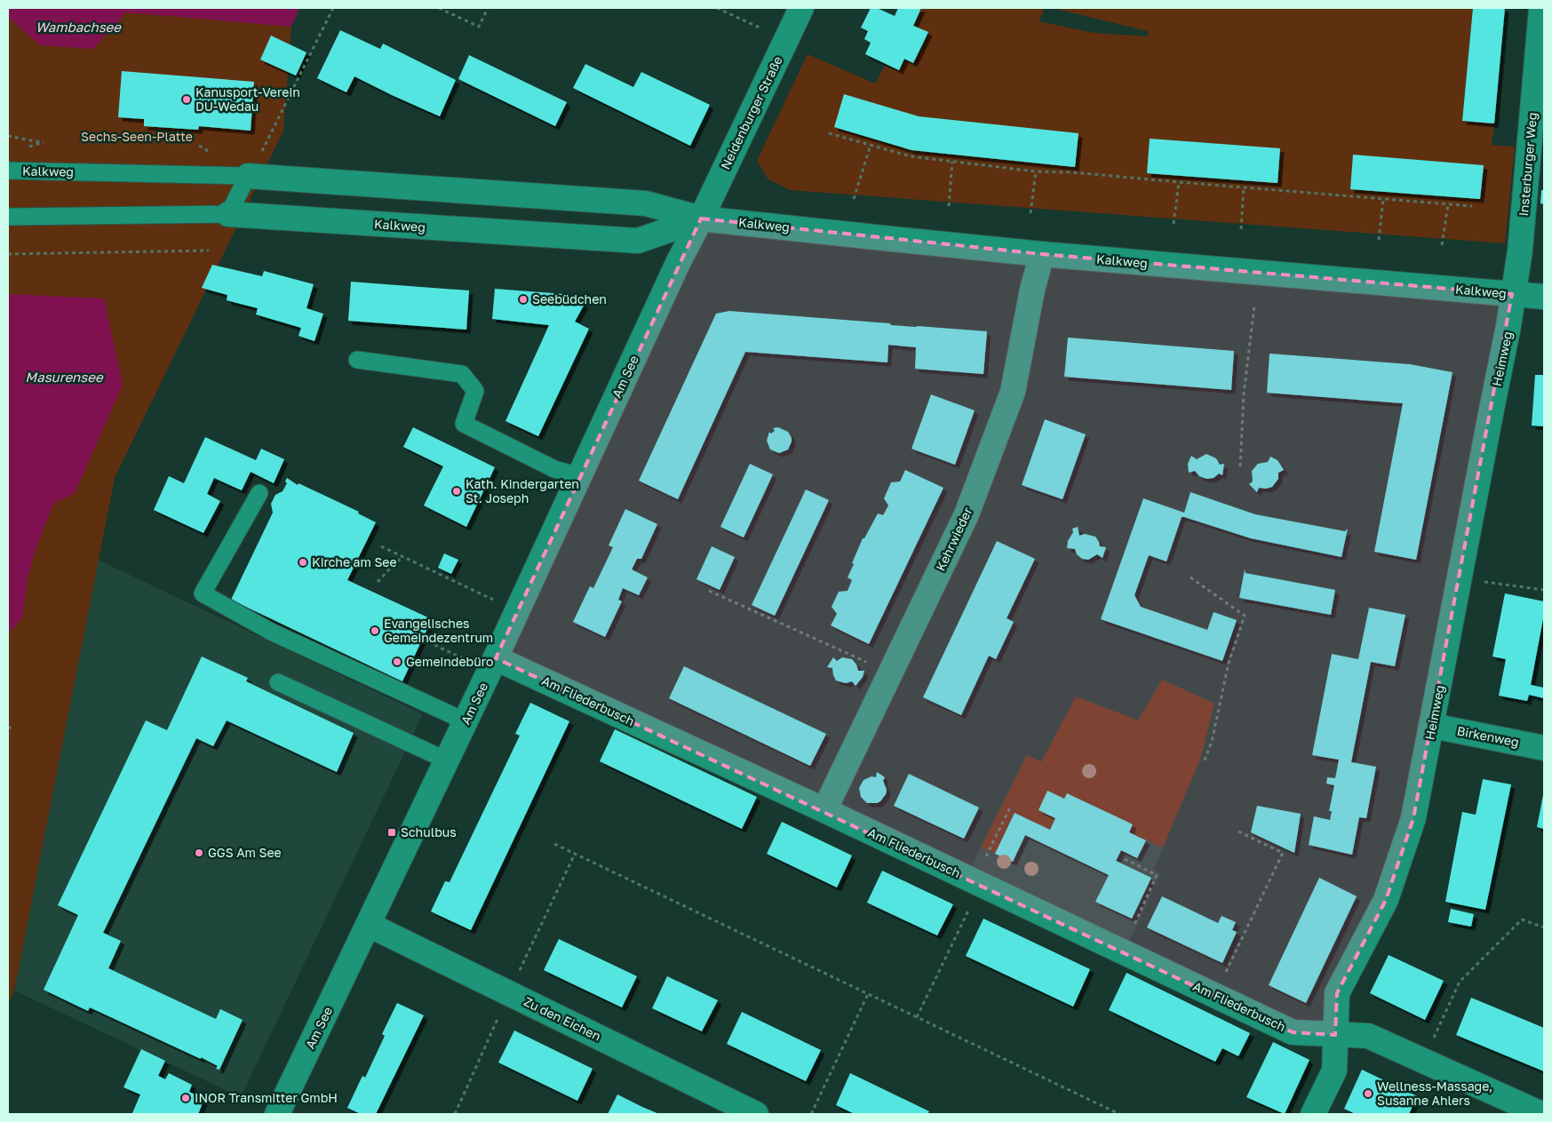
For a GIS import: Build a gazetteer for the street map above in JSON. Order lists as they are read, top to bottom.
{
  "streets": {
    "street": [
      "Neidenburger Straße",
      "Insterburger Weg",
      "Kalkweg",
      "Heimweg",
      "Am See",
      "Kehrwieder",
      "Am Fliederbusch",
      "Birkenweg",
      "Zu den Eichen"
    ]
  },
  "crossings": [
    ["Neidenburger Straße", "Kalkweg"],
    ["Neidenburger Straße", "Am See"],
    ["Insterburger Weg", "Kalkweg"],
    ["Insterburger Weg", "Heimweg"],
    ["Kalkweg", "Heimweg"],
    ["Kalkweg", "Am See"],
    ["Kalkweg", "Kehrwieder"],
    ["Heimweg", "Am Fliederbusch"],
    ["Heimweg", "Birkenweg"],
    ["Am See", "Am Fliederbusch"],
    ["Am See", "Zu den Eichen"],
    ["Kehrwieder", "Am Fliederbusch"]
  ],
  "water": ["Wambachsee", "Masurensee"],
  "parks": ["Sechs-Seen-Platte"],
  "places": {
    "other": [
      "Kanusport-Verein DU-Wedau",
      "Seebüdchen",
      "Kath. Kindergarten St. Joseph",
      "Kirche am See",
      "Evangelisches Gemeindezentrum",
      "Gemeindebüro",
      "GGS Am See",
      "Wellness-Massage, Susanne Ahlers",
      "INOR Transmitter GmbH"
    ],
    "transit": ["Schulbus"]
  }
}
